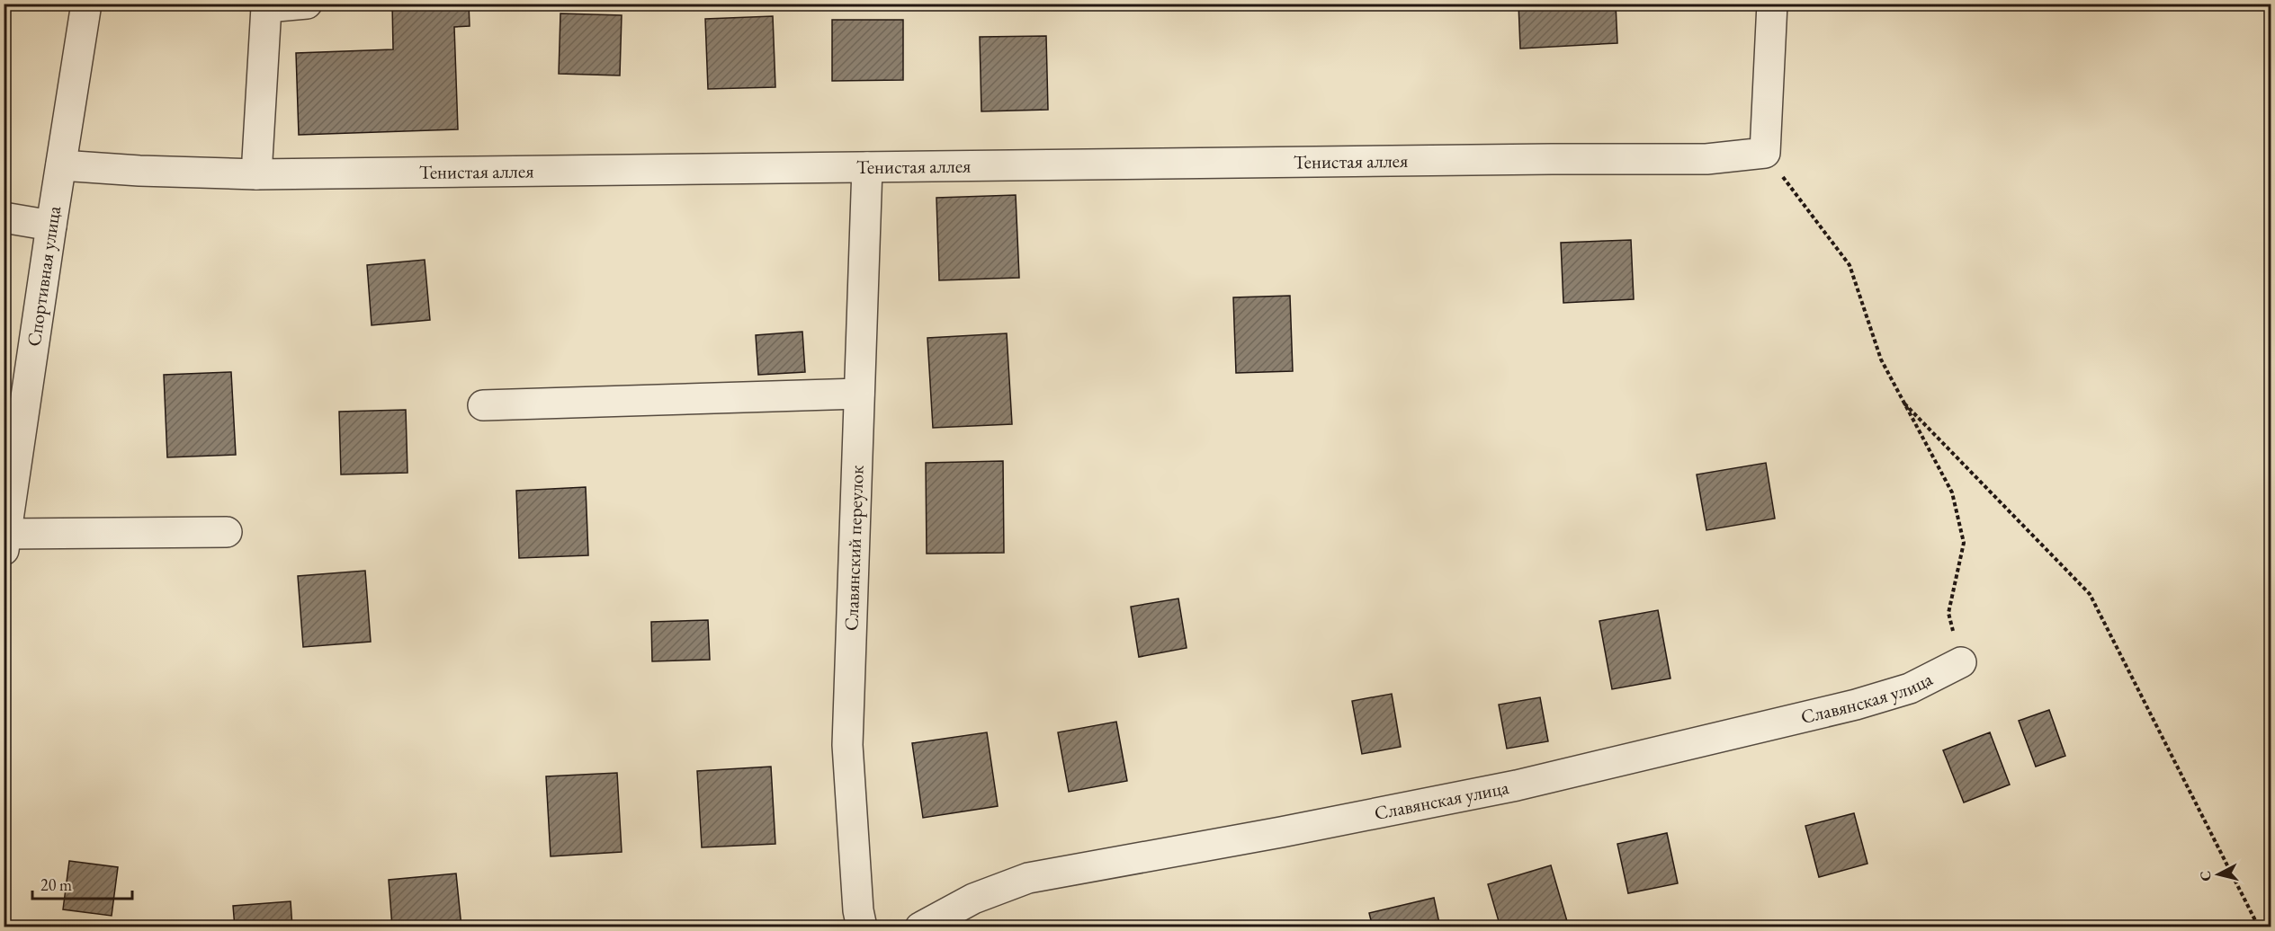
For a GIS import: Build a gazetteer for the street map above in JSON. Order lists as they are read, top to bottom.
{
  "streets": {
    "street": [
      "Тенистая аллея",
      "Спортивная улица",
      "Славянский переулок",
      "Славянская улица"
    ]
  },
  "crossings": [
    ["Тенистая аллея", "Спортивная улица"],
    ["Тенистая аллея", "Славянский переулок"]
  ],
  "scale_bar": "20 m",
  "north": "left"
}
